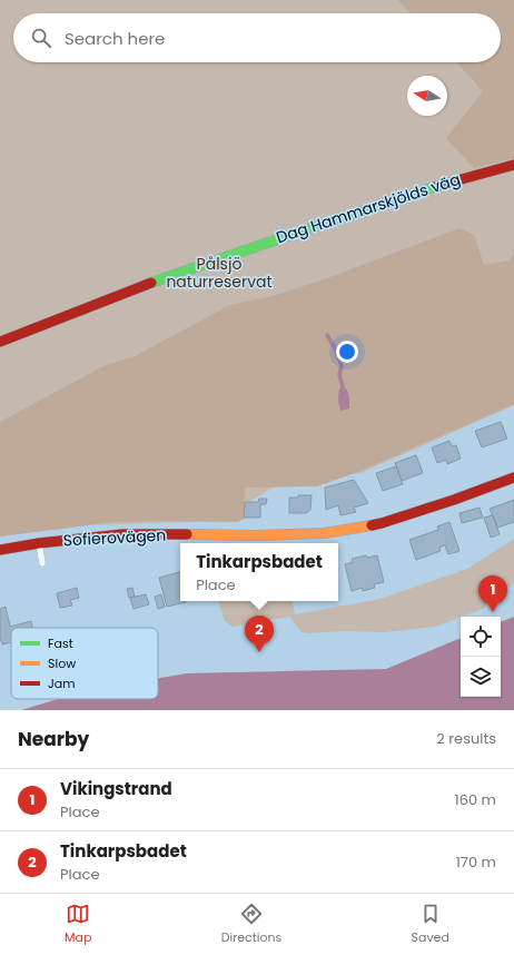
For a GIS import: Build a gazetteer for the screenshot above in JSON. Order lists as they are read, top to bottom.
{
  "streets": {
    "street": ["Dag Hammarskjölds väg", "Sofierovägen"]
  },
  "parks": ["Pålsjö naturreservat"],
  "legend": ["Fast", "Slow", "Jam"],
  "north": "left",
  "page": {
    "search": "Search here",
    "popup": ["Tinkarpsbadet", "Place"],
    "pins": ["1", "2"],
    "heading": ["Nearby", "2 results"],
    "list": [
      {
        "mark": "1",
        "name": "Vikingstrand",
        "note": "Place",
        "value": "160 m"
      },
      {
        "mark": "2",
        "name": "Tinkarpsbadet",
        "note": "Place",
        "value": "170 m"
      }
    ],
    "nav": ["Map", "Directions", "Saved"]
  }
}
